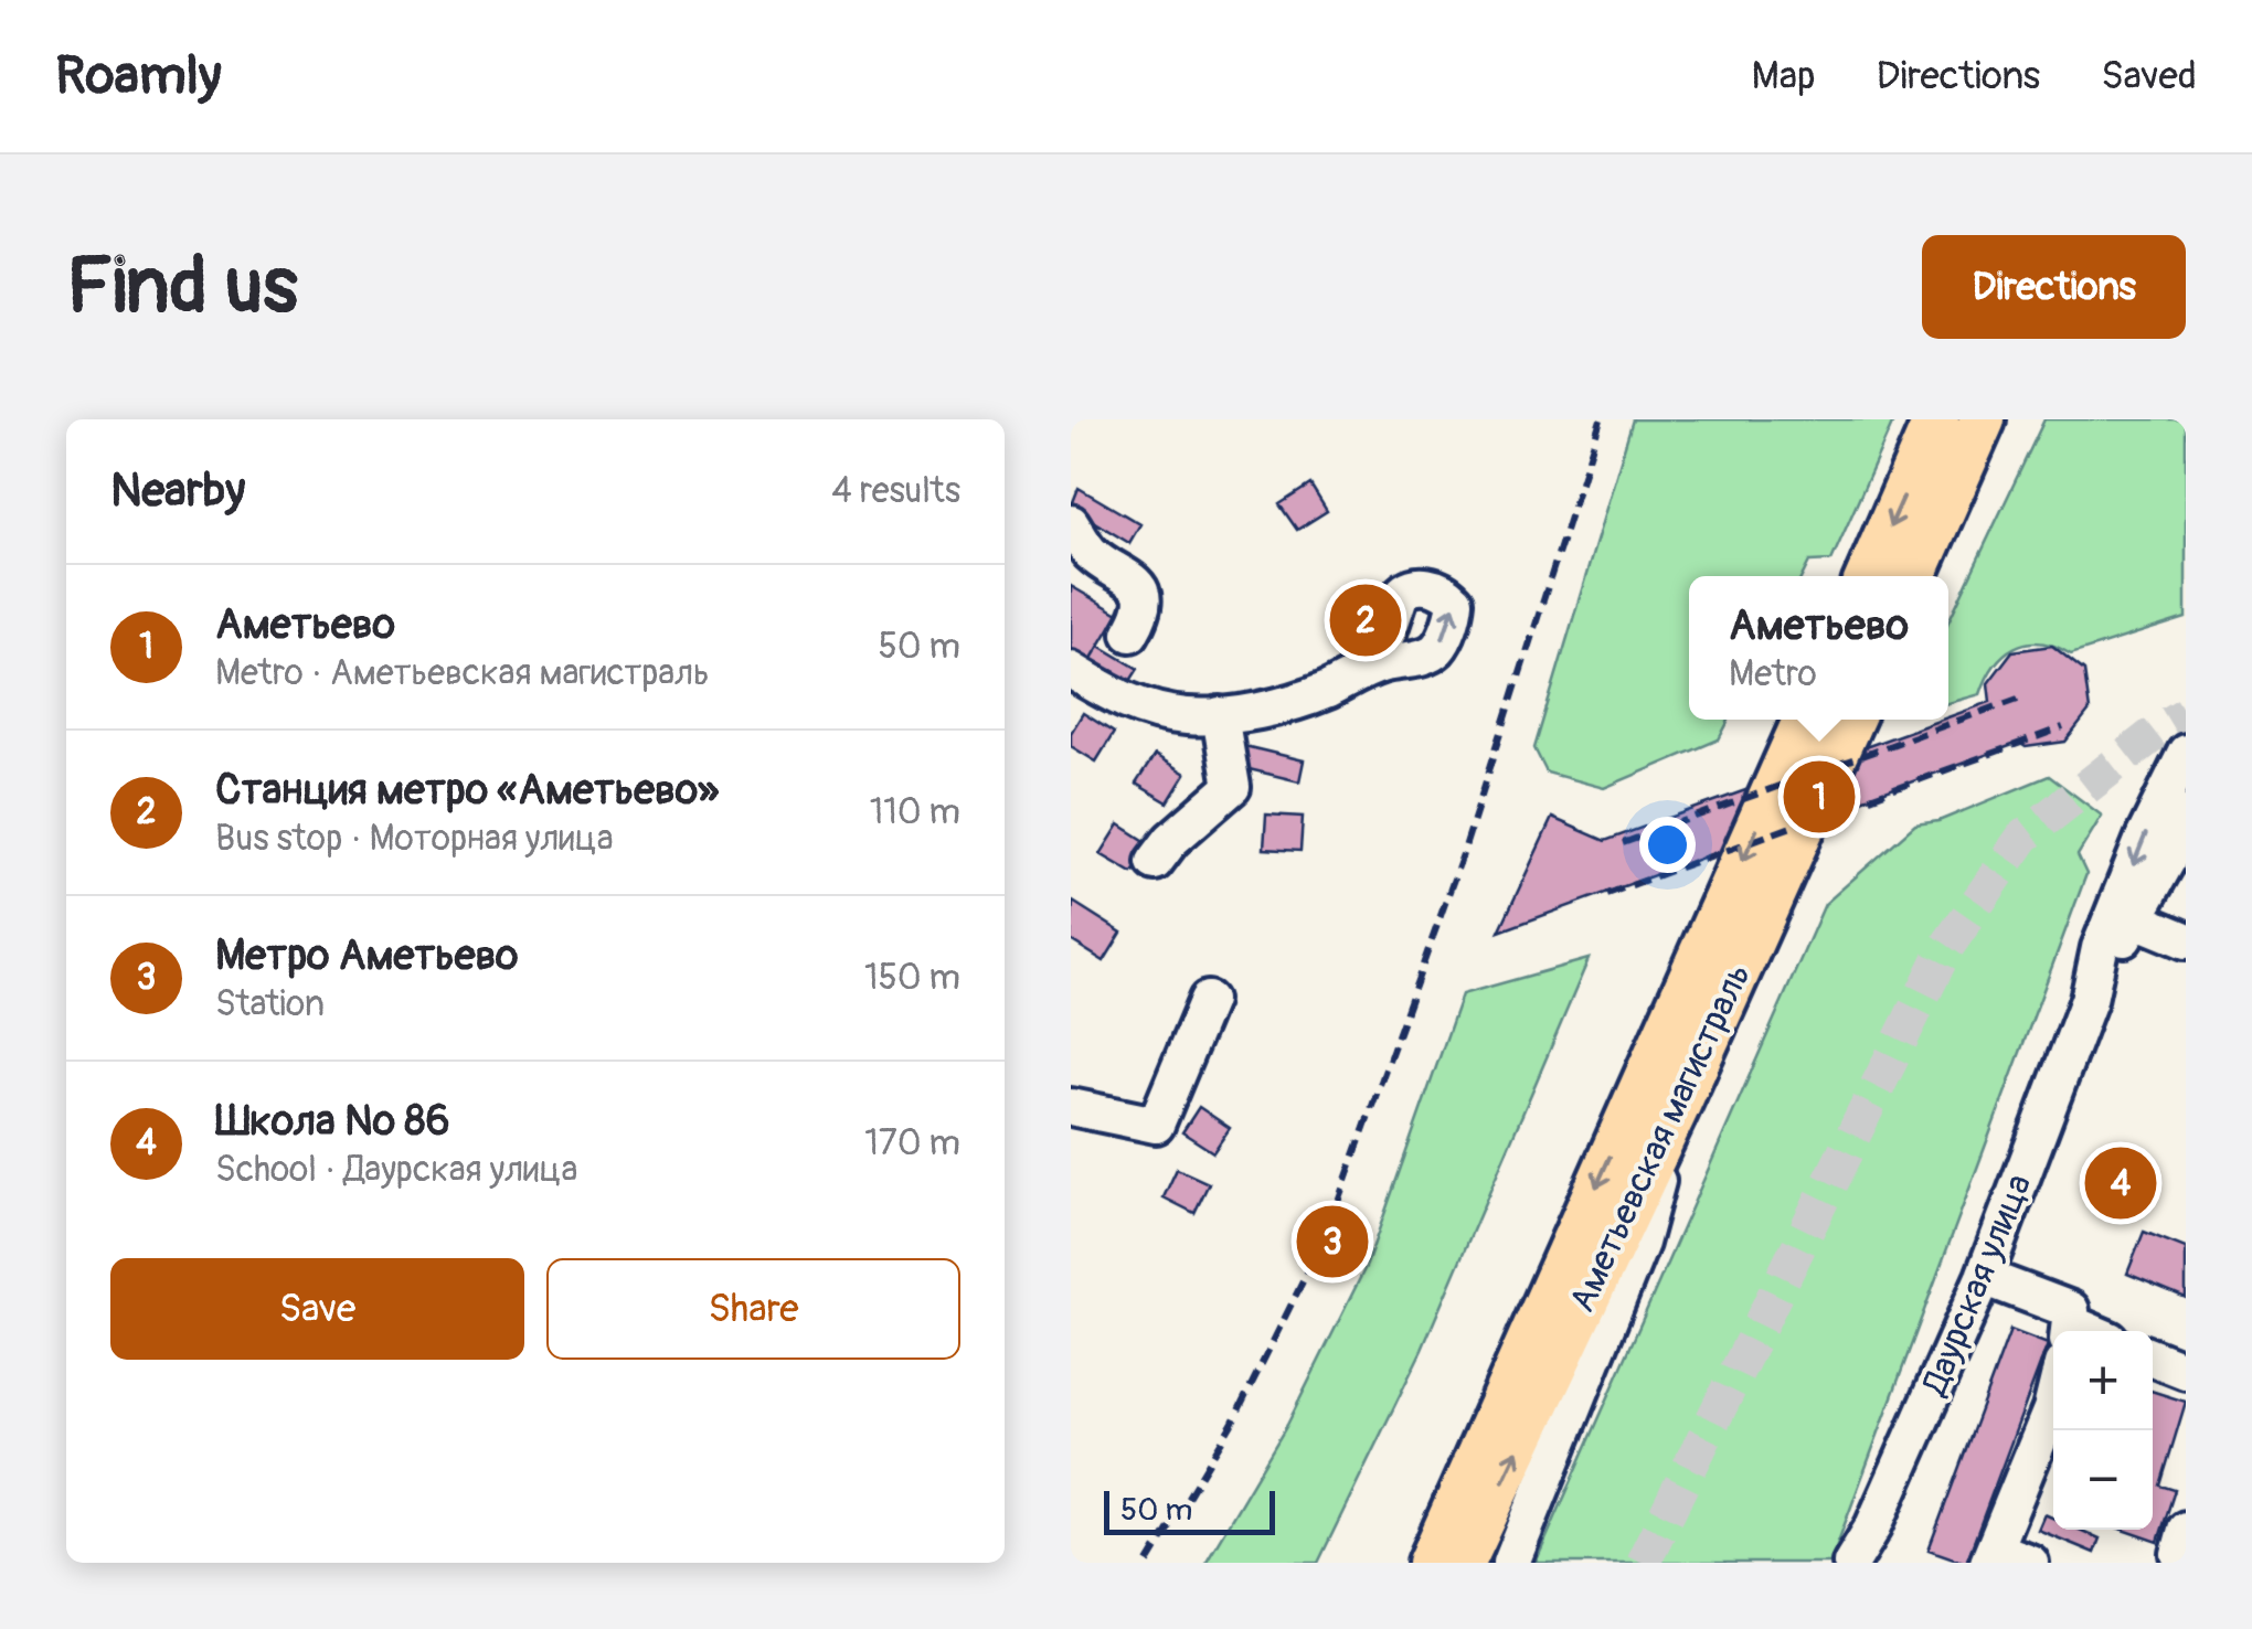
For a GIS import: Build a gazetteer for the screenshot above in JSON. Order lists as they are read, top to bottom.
{
  "streets": {
    "main road": ["Аметьевская магистраль"],
    "street": ["Даурская улица"]
  },
  "scale_bar": "50 m",
  "page": {
    "header": "Roamly",
    "nav": ["Map", "Directions", "Saved"],
    "buttons": [
      "Directions",
      ["Save", "Share"]
    ],
    "title": "Find us",
    "heading": ["Nearby", "4 results"],
    "list": [
      {
        "mark": "1",
        "name": "Аметьево",
        "note": "Metro · Аметьевская магистраль",
        "value": "50 m"
      },
      {
        "mark": "2",
        "name": "Станция метро «Аметьево»",
        "note": "Bus stop · Моторная улица",
        "value": "110 m"
      },
      {
        "mark": "3",
        "name": "Метро Аметьево",
        "note": "Station",
        "value": "150 m"
      },
      {
        "mark": "4",
        "name": "Школа № 86",
        "note": "School · Даурская улица",
        "value": "170 m"
      }
    ],
    "popup": ["Аметьево", "Metro"],
    "pins": [
      "2",
      "1",
      "4",
      "3"
    ],
    "map_buttons": ["+", "−"],
    "scale": "50 m"
  }
}
